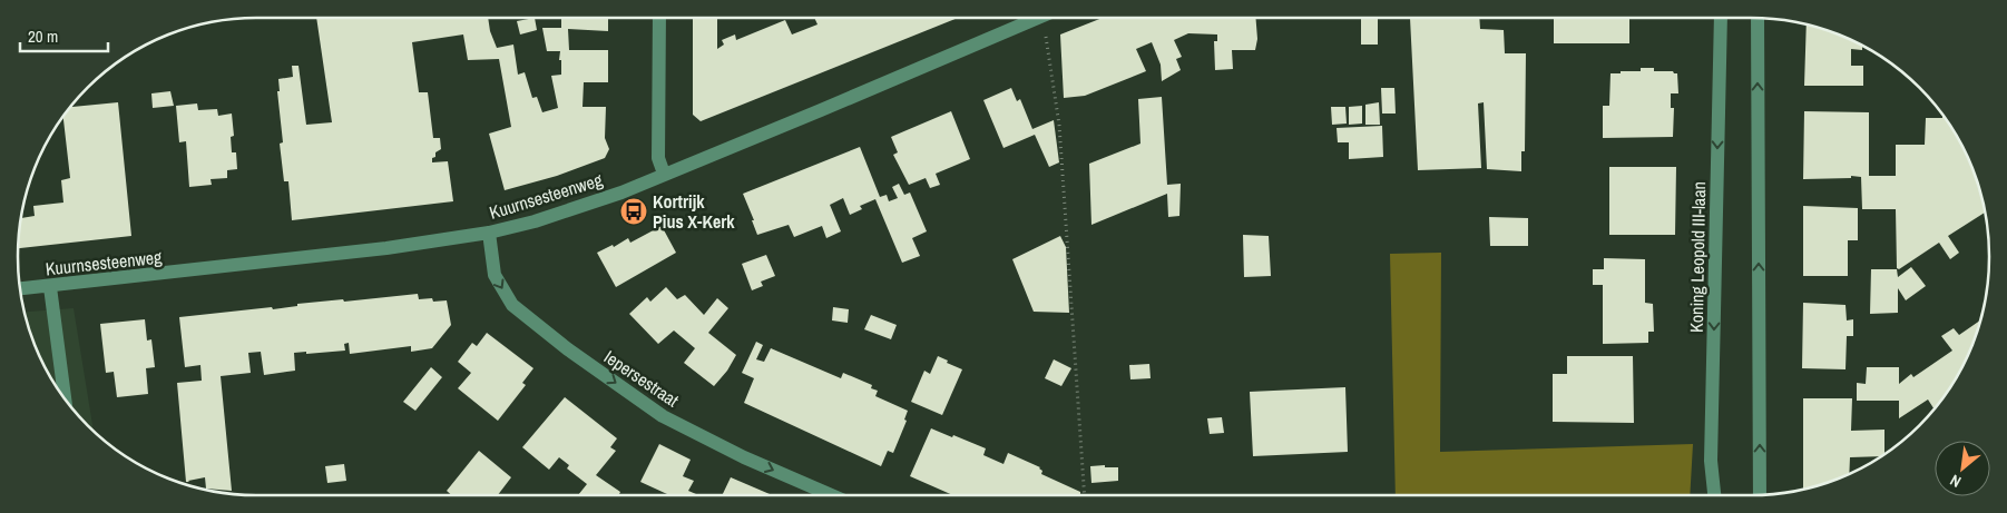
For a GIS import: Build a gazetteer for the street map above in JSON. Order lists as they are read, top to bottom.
{
  "streets": {
    "street": ["Kuurnsesteenweg", "Koning Leopold III-laan", "Iepersestraat"]
  },
  "crossings": [
    ["Kuurnsesteenweg", "Iepersestraat"]
  ],
  "one_way": ["Iepersestraat"],
  "places": {
    "bus stop": ["Kortrijk Pius X-Kerk"]
  },
  "scale_bar": "20 m",
  "north": "bottom left"
}
